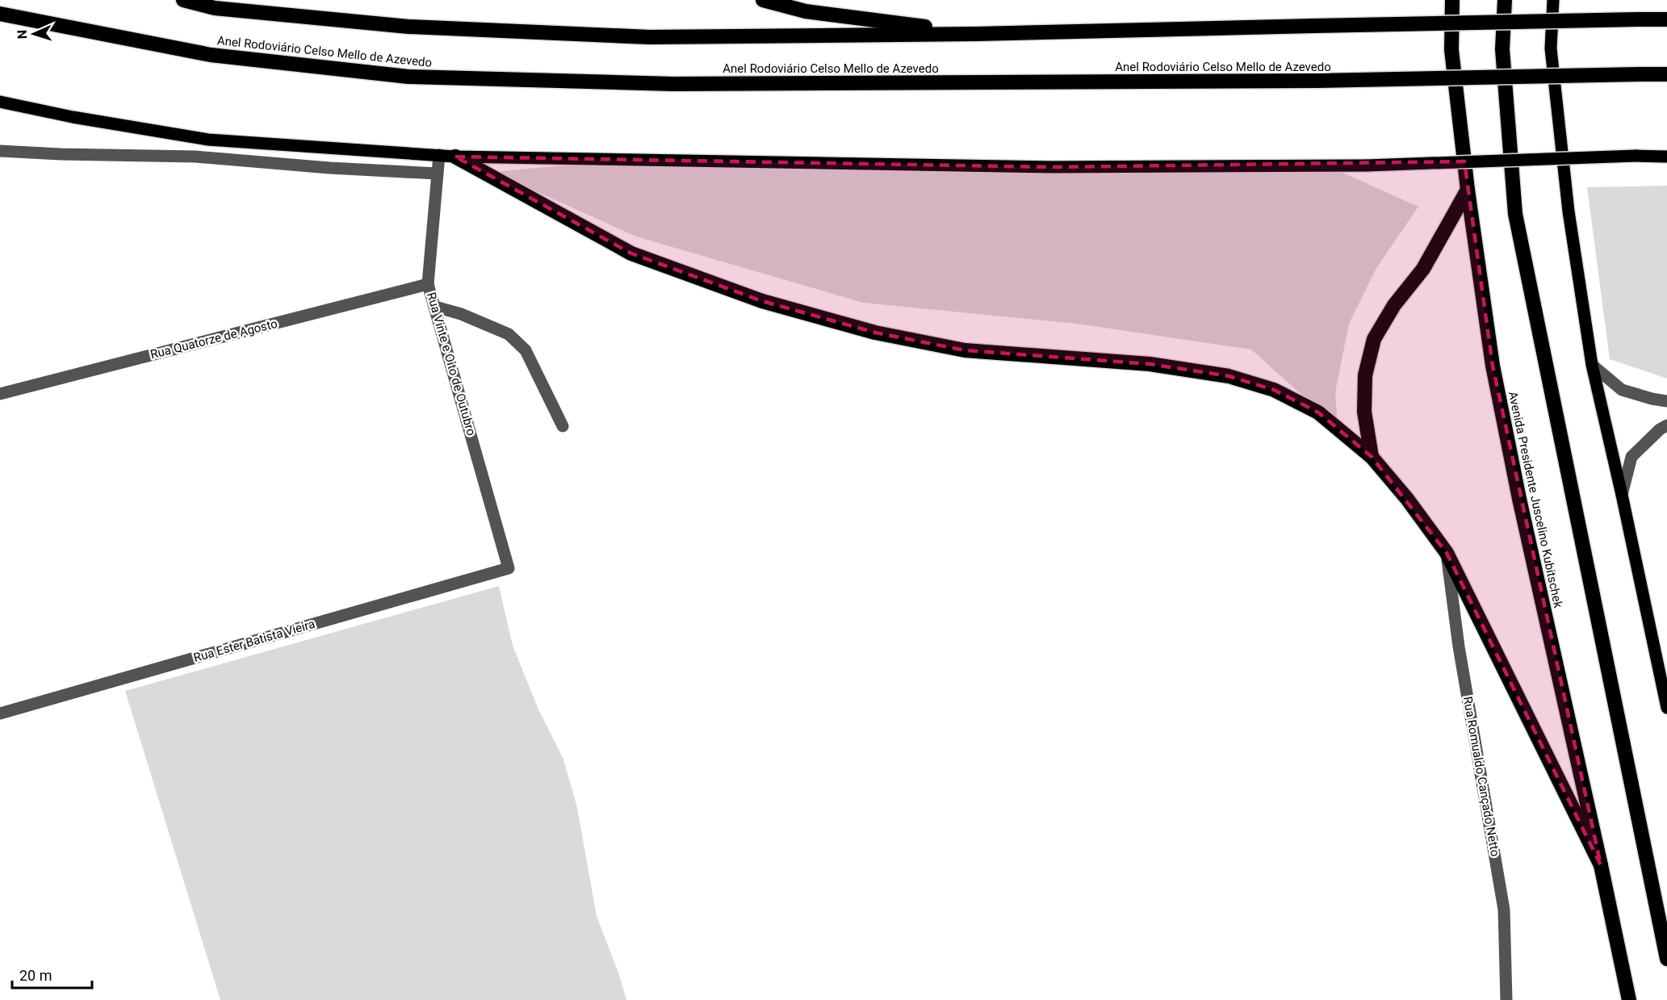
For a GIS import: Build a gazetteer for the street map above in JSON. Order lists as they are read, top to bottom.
{
  "streets": {
    "highway": ["Anel Rodoviário Celso Mello de Azevedo", "Avenida Presidente Juscelino Kubitschek"],
    "street": [
      "Rua Quatorze de Agosto",
      "Rua Vinte e Oito de Outubro",
      "Rua Ester Batista Vieira",
      "Rua Romualdo Cançado Netto"
    ]
  },
  "crossings": [
    ["Rua Quatorze de Agosto", "Rua Vinte e Oito de Outubro"],
    ["Rua Vinte e Oito de Outubro", "Rua Ester Batista Vieira"]
  ],
  "scale_bar": "20 m",
  "north": "left"
}
